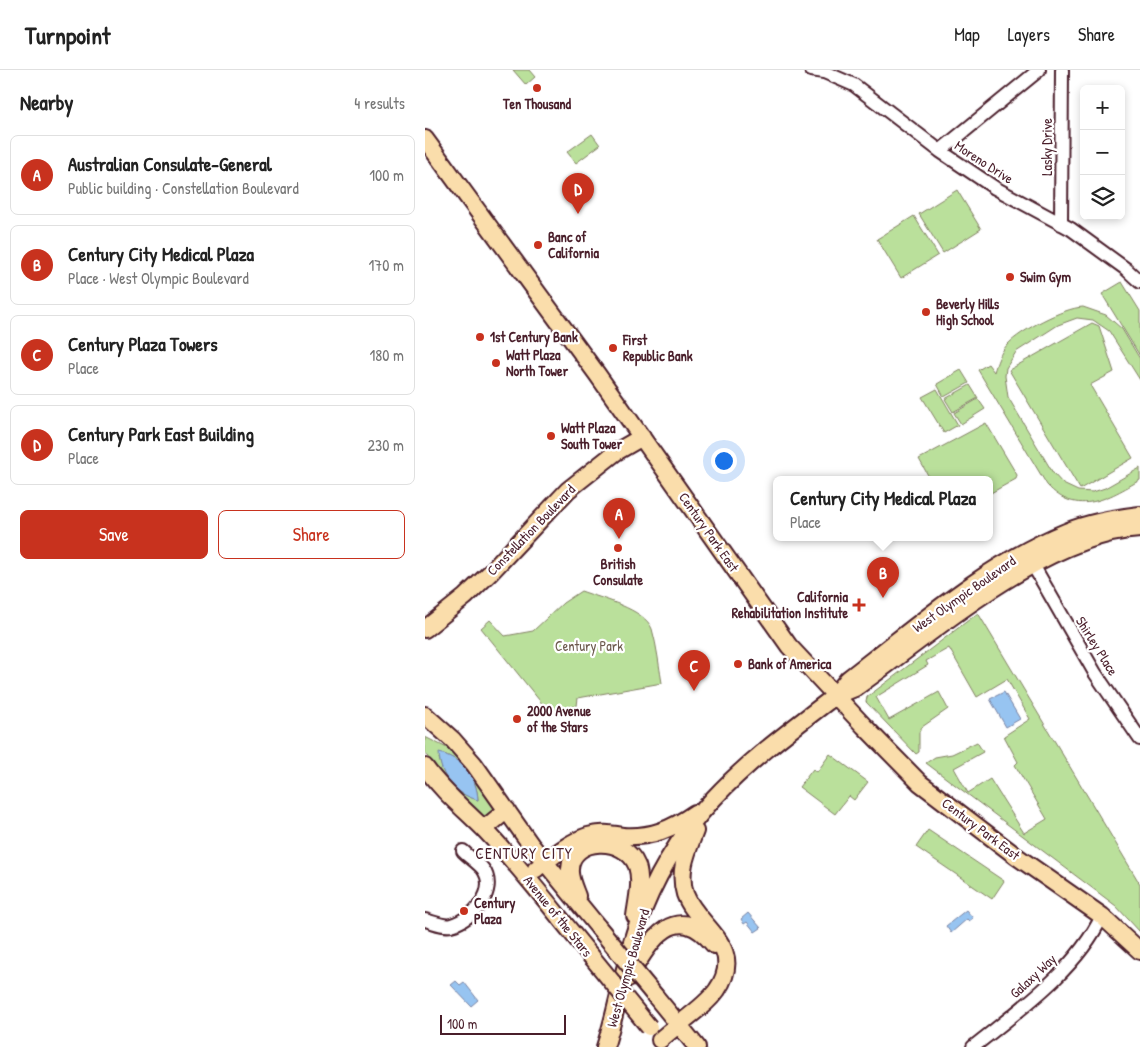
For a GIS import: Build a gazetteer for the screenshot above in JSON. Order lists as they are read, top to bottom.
{
  "streets": {
    "main road": [
      "Constellation Boulevard",
      "Century Park East",
      "West Olympic Boulevard",
      "Avenue of the Stars"
    ],
    "street": [
      "Lasky Drive",
      "Moreno Drive",
      "Shirley Place",
      "Galaxy Way"
    ]
  },
  "crossings": [
    ["Lasky Drive", "Moreno Drive"],
    ["Constellation Boulevard", "Century Park East"],
    ["Century Park East", "West Olympic Boulevard"],
    ["Century Park East", "Galaxy Way"],
    ["West Olympic Boulevard", "Shirley Place"]
  ],
  "districts": ["CENTURY CITY"],
  "parks": ["Century Park"],
  "places": {
    "other": [
      "Ten Thousand",
      "Banc of California",
      "Swim Gym",
      "Beverly Hills High School",
      "1st Century Bank",
      "First Republic Bank",
      "Watt Plaza North Tower",
      "Watt Plaza South Tower",
      "British Consulate",
      "Bank of America",
      "2000 Avenue of the Stars",
      "Century Plaza"
    ],
    "health": ["California Rehabilitation Institute"]
  },
  "scale_bar": "100 m",
  "page": {
    "header": "Turnpoint",
    "nav": ["Map", "Layers", "Share"],
    "heading": ["Nearby", "4 results"],
    "map_buttons": ["+", "−"],
    "list": [
      {
        "mark": "A",
        "name": "Australian Consulate-General",
        "note": "Public building · Constellation Boulevard",
        "value": "100 m"
      },
      {
        "mark": "B",
        "name": "Century City Medical Plaza",
        "note": "Place · West Olympic Boulevard",
        "value": "170 m"
      },
      {
        "mark": "C",
        "name": "Century Plaza Towers",
        "note": "Place",
        "value": "180 m"
      },
      {
        "mark": "D",
        "name": "Century Park East Building",
        "note": "Place",
        "value": "230 m"
      }
    ],
    "pins": [
      "D",
      "A",
      "B",
      "C"
    ],
    "popup": ["Century City Medical Plaza", "Place"],
    "buttons": ["Save", "Share"],
    "scale": "100 m"
  }
}
